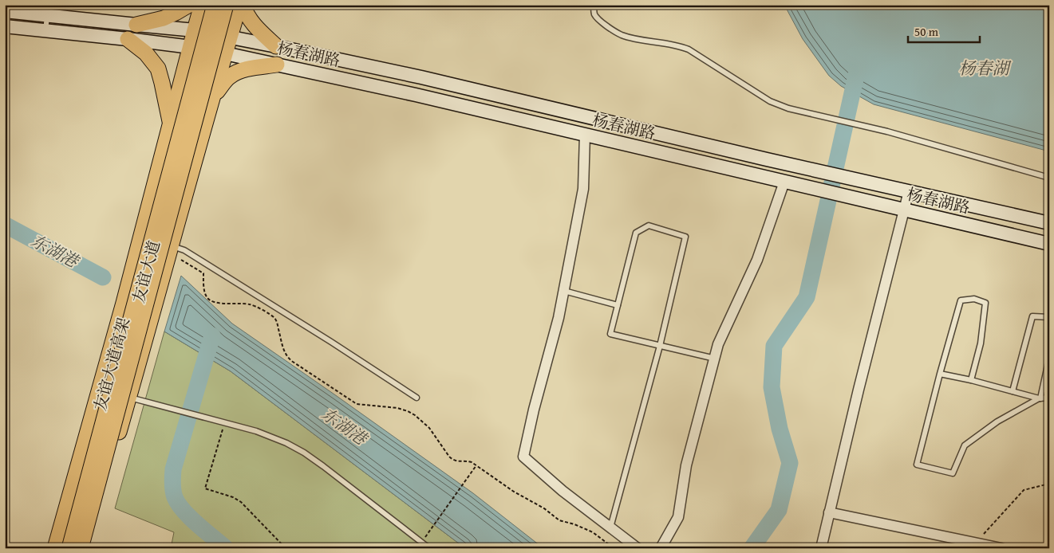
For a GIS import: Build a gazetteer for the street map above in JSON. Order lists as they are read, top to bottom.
{
  "streets": {
    "main road": ["杨春湖路", "友谊大道", "友谊大道高架"]
  },
  "crossings": [
    ["杨春湖路", "友谊大道"]
  ],
  "water": ["杨春湖", "东湖港"],
  "scale_bar": "50 m"
}
